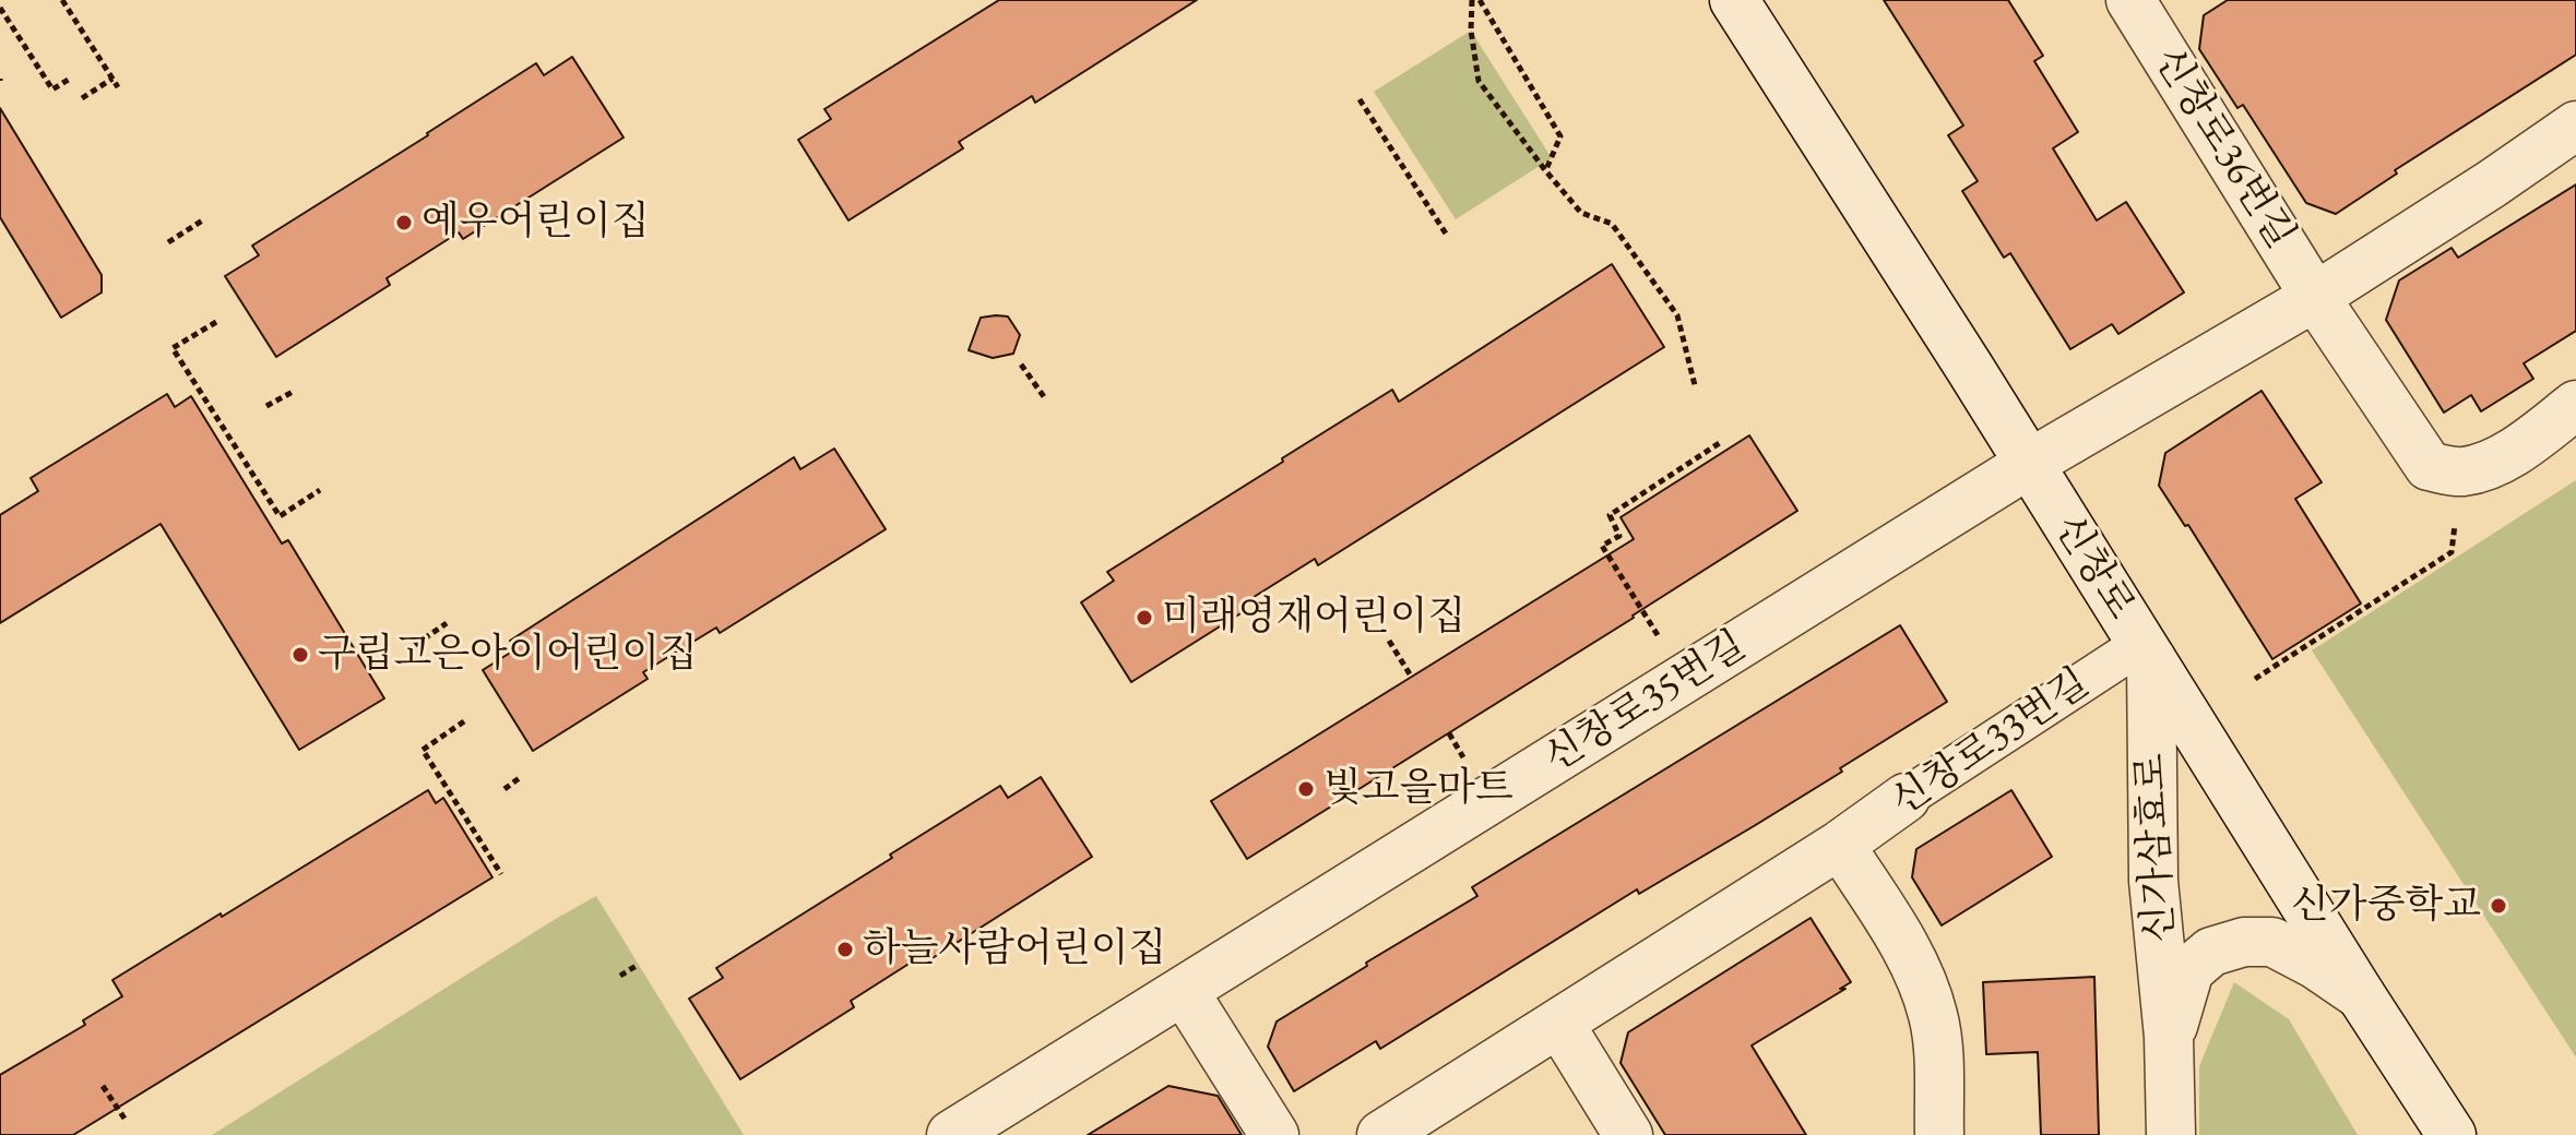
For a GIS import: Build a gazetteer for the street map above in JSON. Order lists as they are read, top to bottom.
{
  "streets": {
    "street": [
      "신창로36번길",
      "신창로",
      "신창로35번길",
      "신창로33번길",
      "신가삼효로"
    ]
  },
  "crossings": [
    ["신창로", "신창로35번길"],
    ["신창로", "신창로33번길"],
    ["신창로", "신가삼효로"],
    ["신창로33번길", "신가삼효로"]
  ],
  "places": [
    "예우어린이집",
    "미래영재어린이집",
    "구립고은아이어린이집",
    "빛고을마트",
    "신가중학교",
    "하늘사람어린이집"
  ]
}
